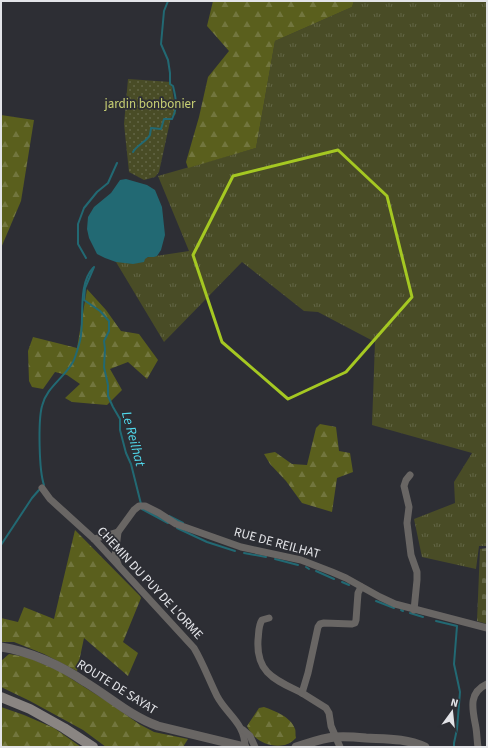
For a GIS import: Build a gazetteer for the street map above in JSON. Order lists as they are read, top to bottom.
{
  "streets": {
    "street": ["RUE DE REILHAT", "CHEMIN DU PUY DE L'ORME", "ROUTE DE SAYAT"]
  },
  "crossings": [
    ["RUE DE REILHAT", "CHEMIN DU PUY DE L'ORME"],
    ["CHEMIN DU PUY DE L'ORME", "ROUTE DE SAYAT"]
  ],
  "water": ["Le Reilhat"],
  "parks": ["jardin bonbonier"],
  "north": "top"
}
